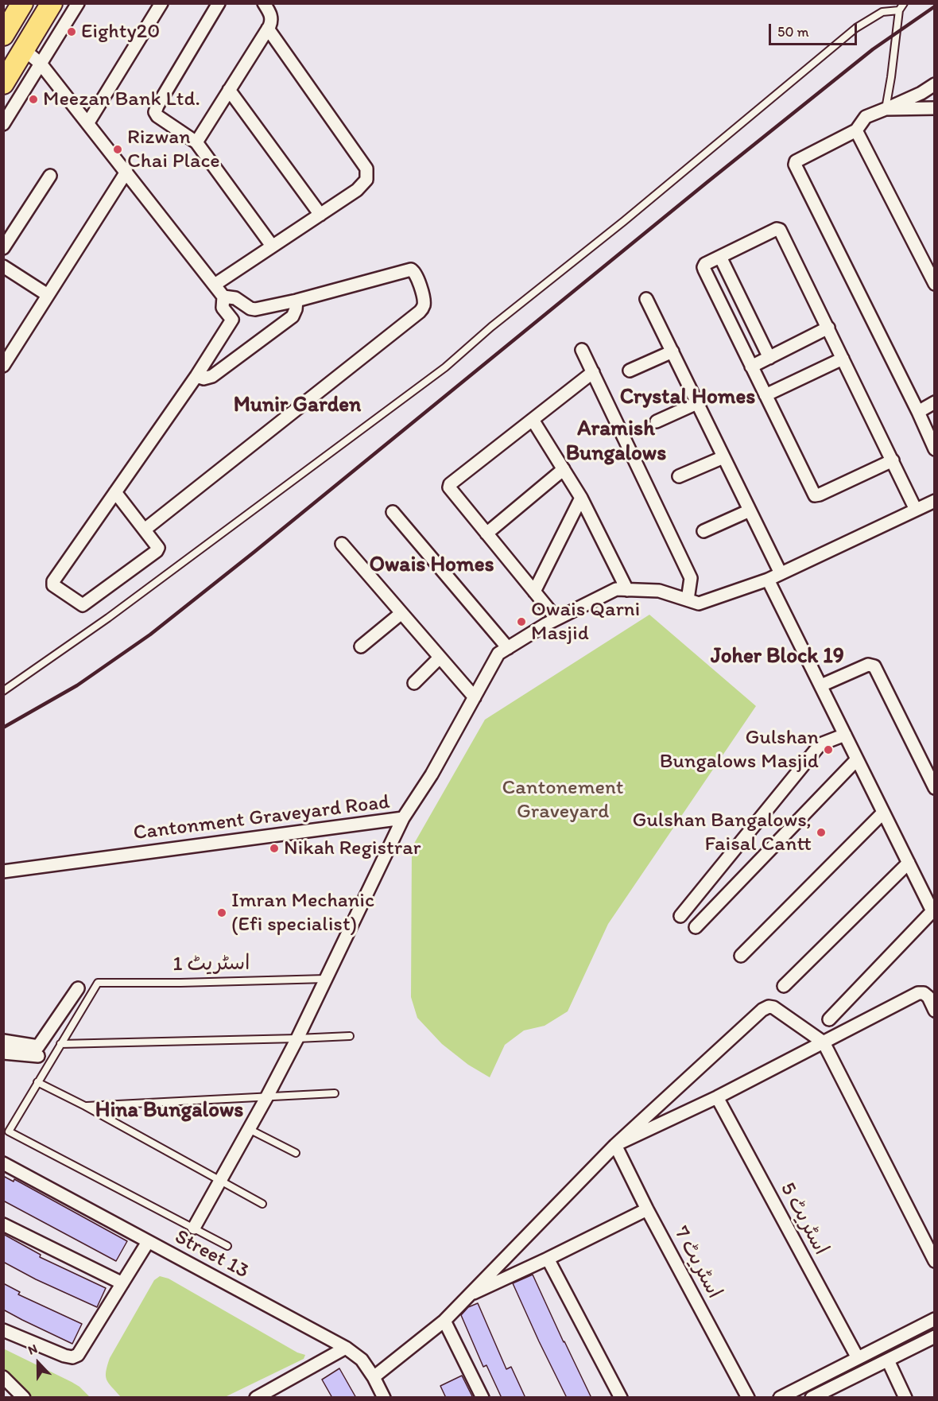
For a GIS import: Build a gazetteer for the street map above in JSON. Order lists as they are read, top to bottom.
{
  "streets": {
    "street": [
      "Cantonment Graveyard Road",
      "اسٹریٹ 5",
      "Street 13",
      "اسٹریٹ 7"
    ],
    "lane": ["اسٹریٹ 1"]
  },
  "districts": [
    "Crystal Homes",
    "Munir Garden",
    "Aramish Bungalows",
    "Owais Homes",
    "Joher Block 19",
    "Hina Bungalows"
  ],
  "parks": ["Cantonement Graveyard"],
  "places": [
    "Eighty20",
    "Meezan Bank Ltd.",
    "Rizwan Chai Place",
    "Owais Qarni Masjid",
    "Gulshan Bungalows Masjid",
    "Gulshan Bangalows, Faisal Cantt",
    "Nikah Registrar",
    "Imran Mechanic (Efi specialist)"
  ],
  "scale_bar": "50 m",
  "north": "top"
}
